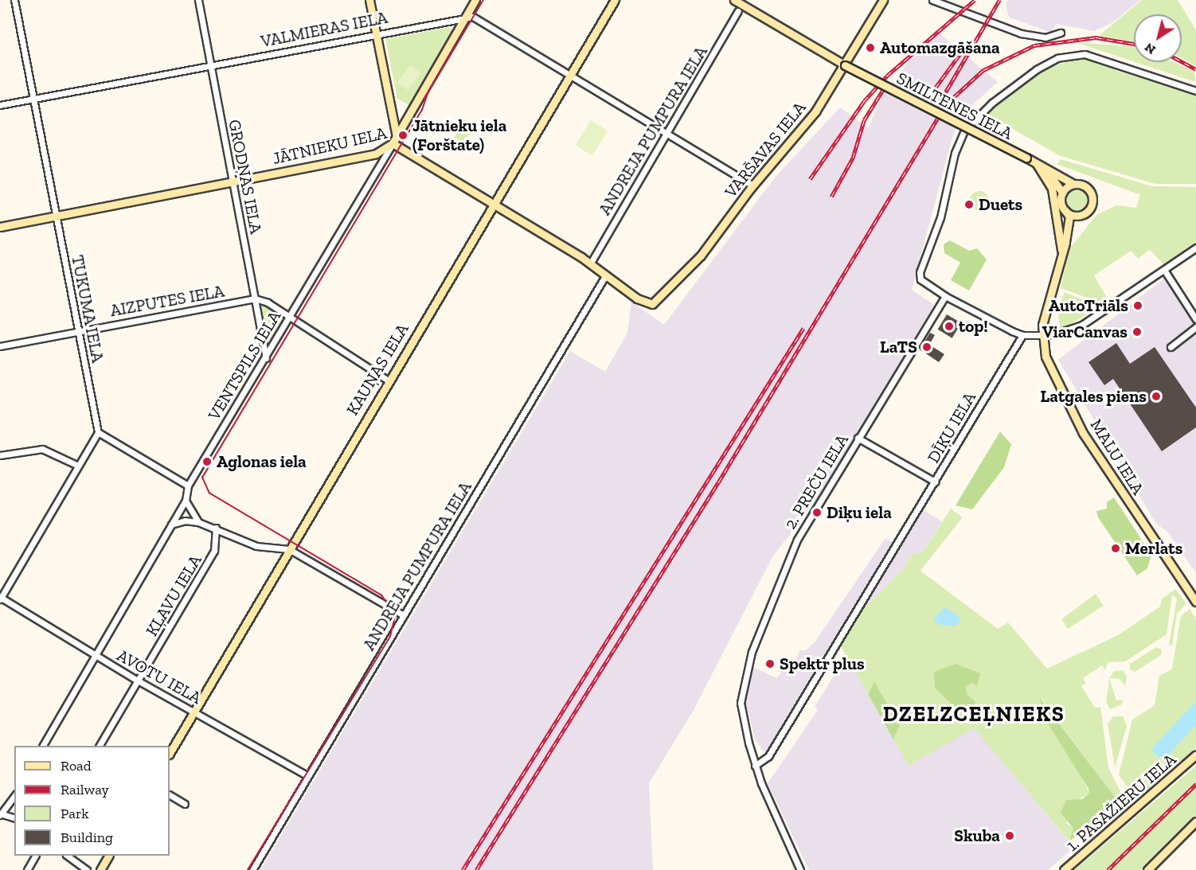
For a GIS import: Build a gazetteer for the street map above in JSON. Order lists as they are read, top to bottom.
{
  "streets": {
    "street": [
      "VALMIERAS IELA",
      "SMILTENES IELA",
      "ANDREJA PUMPURA IELA",
      "JĀTNIEKU IELA",
      "VARŠAVAS IELA",
      "GRODŅAS IELA",
      "AIZPUTES IELA",
      "TUKUMA IELA",
      "VENTSPILS IELA",
      "KAUŅAS IELA",
      "DĪĶU IELA",
      "MALU IELA",
      "2. PREČU IELA",
      "KĻAVU IELA",
      "AVOTU IELA",
      "1. PASAŽIERU IELA"
    ]
  },
  "crossings": [
    ["VALMIERAS IELA", "GRODŅAS IELA"],
    ["VALMIERAS IELA", "TUKUMA IELA"],
    ["VALMIERAS IELA", "VENTSPILS IELA"],
    ["SMILTENES IELA", "VARŠAVAS IELA"],
    ["SMILTENES IELA", "MALU IELA"],
    ["ANDREJA PUMPURA IELA", "JĀTNIEKU IELA"],
    ["ANDREJA PUMPURA IELA", "AVOTU IELA"],
    ["JĀTNIEKU IELA", "VARŠAVAS IELA"],
    ["JĀTNIEKU IELA", "GRODŅAS IELA"],
    ["JĀTNIEKU IELA", "TUKUMA IELA"],
    ["JĀTNIEKU IELA", "VENTSPILS IELA"],
    ["JĀTNIEKU IELA", "KAUŅAS IELA"],
    ["GRODŅAS IELA", "AIZPUTES IELA"],
    ["GRODŅAS IELA", "VENTSPILS IELA"],
    ["AIZPUTES IELA", "TUKUMA IELA"],
    ["VENTSPILS IELA", "AVOTU IELA"],
    ["KAUŅAS IELA", "AVOTU IELA"],
    ["DĪĶU IELA", "2. PREČU IELA"],
    ["KĻAVU IELA", "AVOTU IELA"]
  ],
  "districts": ["DZELZCEĻNIEKS"],
  "places": [
    "Automazgāšana",
    "Jātnieku iela (Forštate)",
    "Duets",
    "AutoTriāls",
    "top!",
    "ViarCanvas",
    "LaTS",
    "Latgales piens",
    "Aglonas iela",
    "Diķu iela",
    "Merlats",
    "Spektr plus",
    "Skuba"
  ],
  "legend": [
    "Road",
    "Railway",
    "Park",
    "Building"
  ],
  "north": "bottom left"
}
